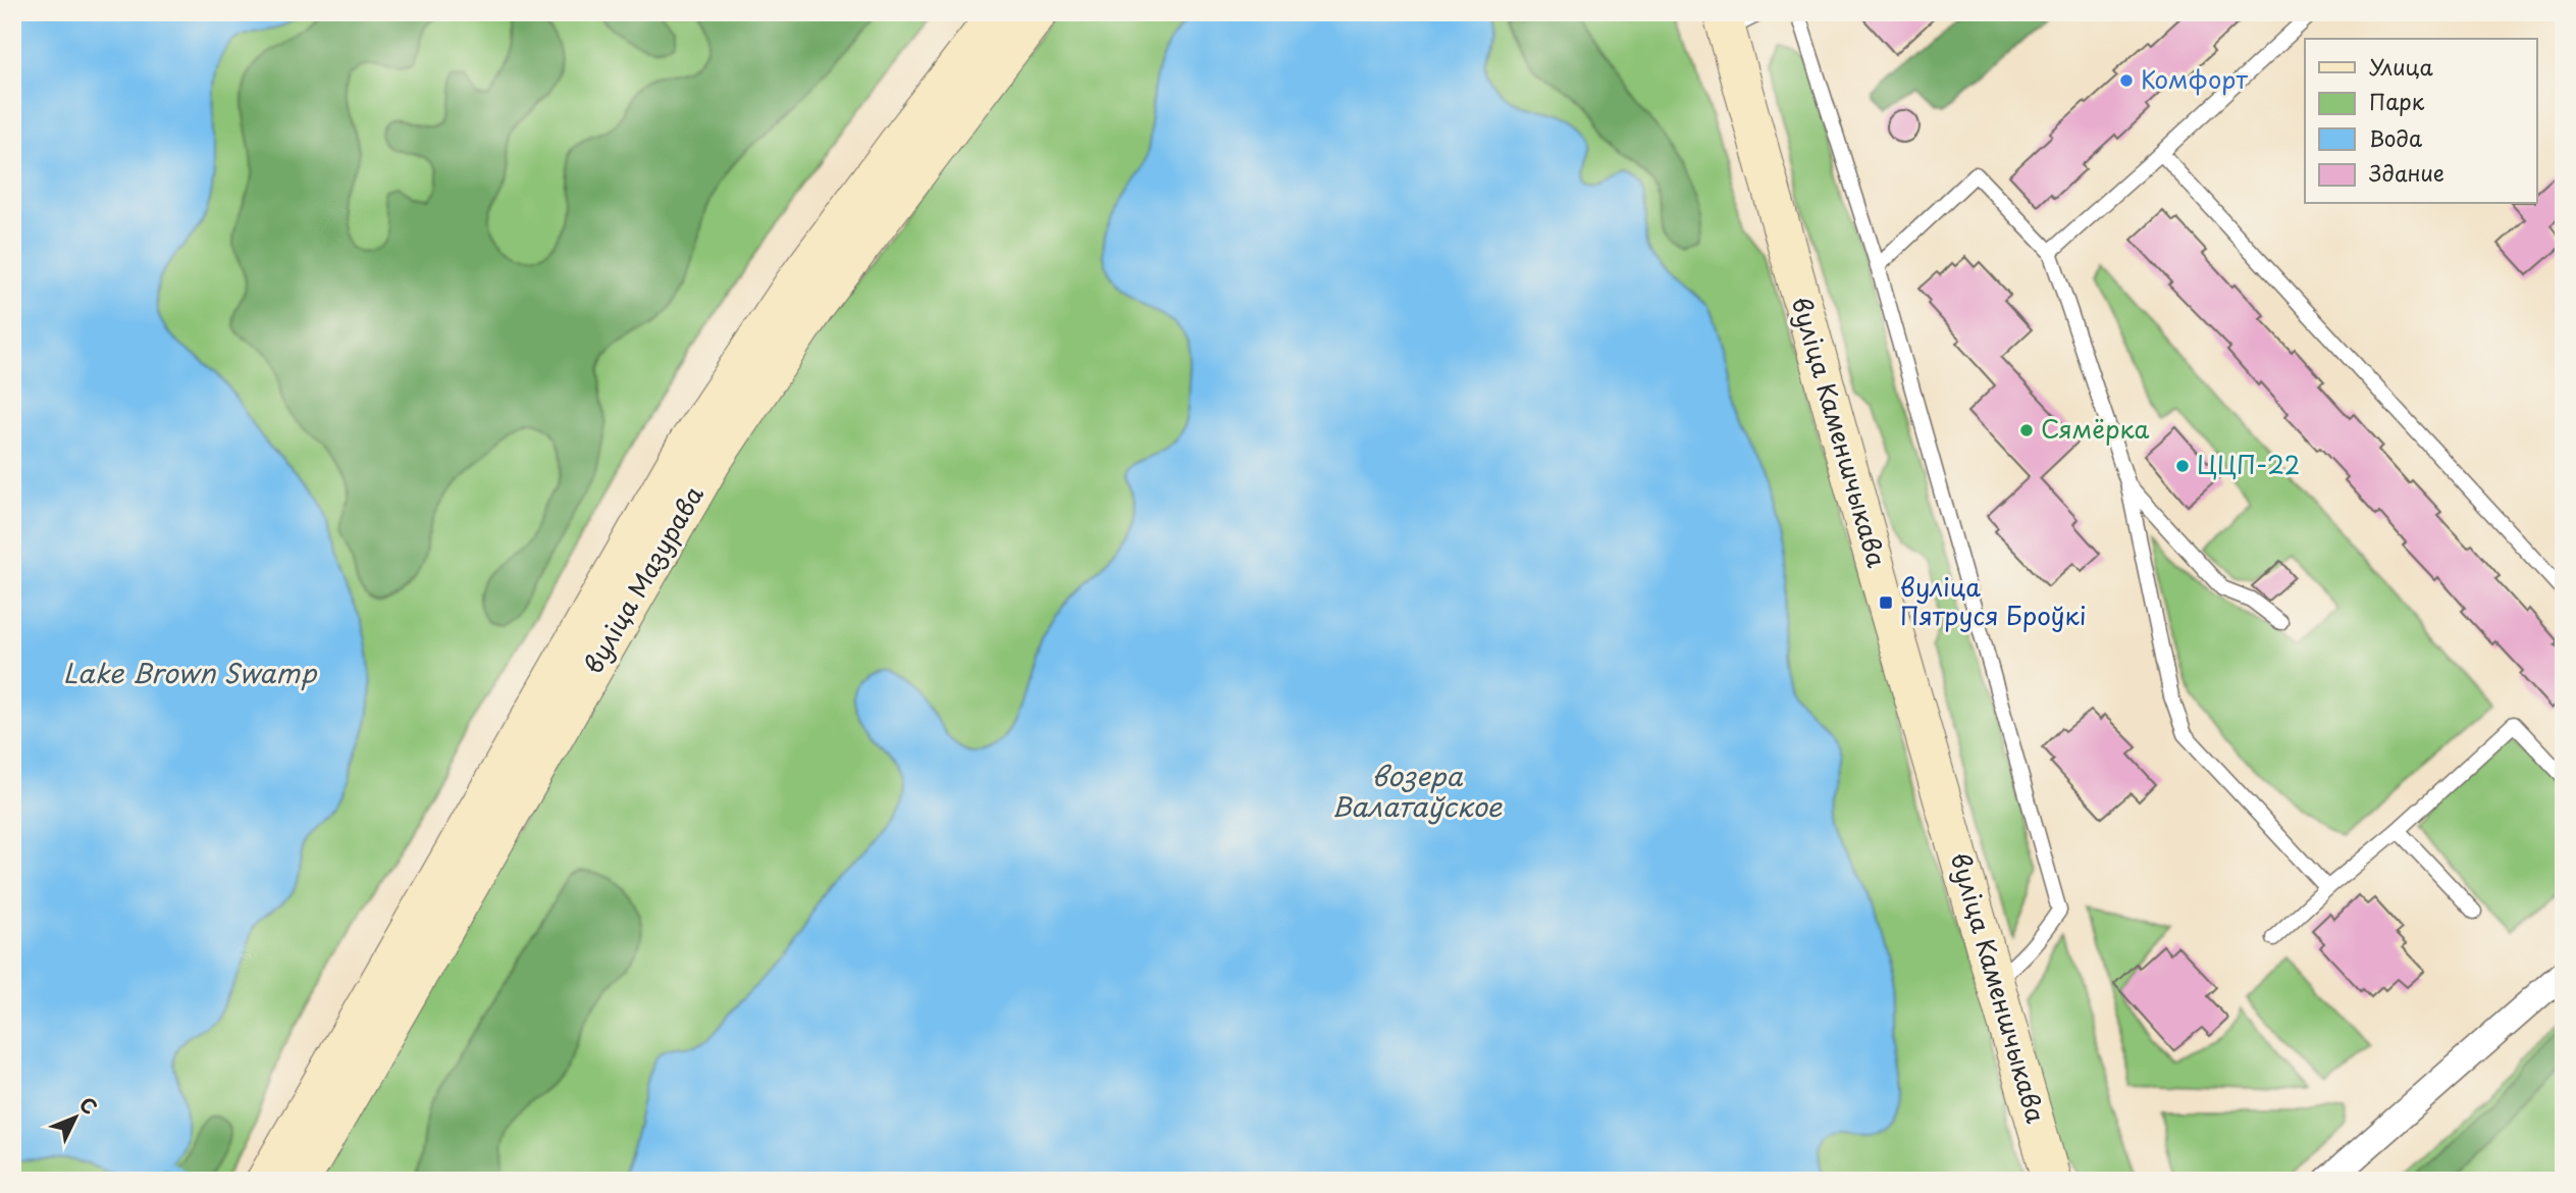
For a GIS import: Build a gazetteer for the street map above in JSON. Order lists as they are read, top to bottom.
{
  "streets": {
    "main road": ["вуліца Каменшчыкава", "вуліца Мазурава"]
  },
  "water": ["Lake Brown Swamp", "возера Валатаўское"],
  "places": {
    "other": ["Комфорт", "Сямёрка", "ЦЦП-22"],
    "transit": ["вуліца Пятруся Броўкі"]
  },
  "legend": [
    "Улица",
    "Парк",
    "Вода",
    "Здание"
  ],
  "north": "top right"
}
